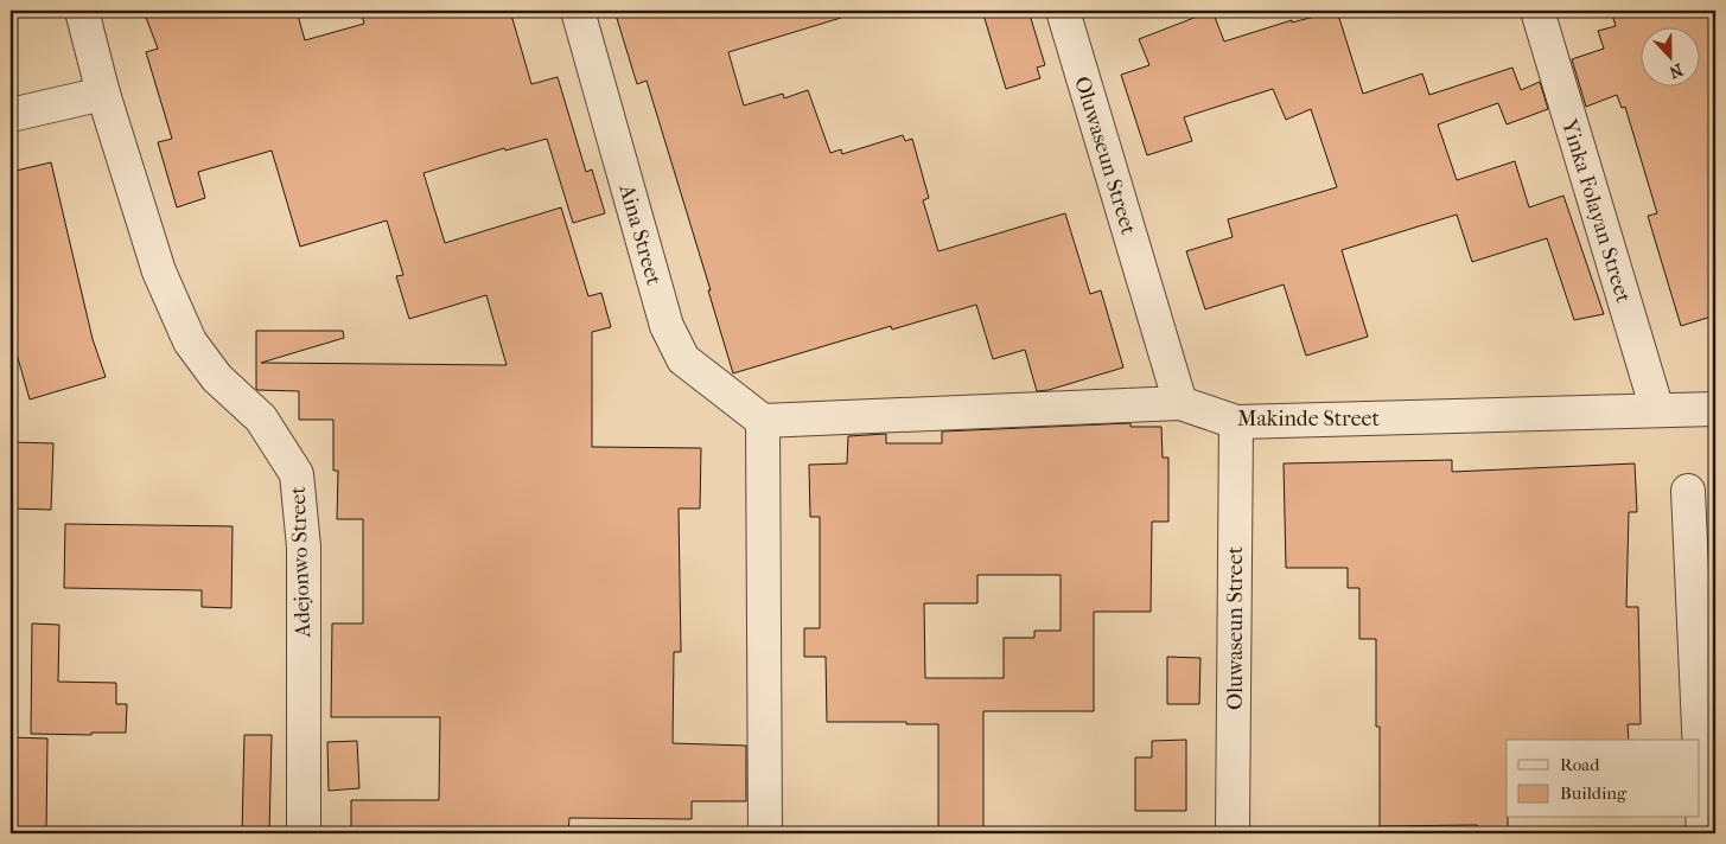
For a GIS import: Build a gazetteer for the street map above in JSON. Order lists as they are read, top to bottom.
{
  "streets": {
    "street": [
      "Oluwaseun Street",
      "Yinka Folayan Street",
      "Aina Street",
      "Makinde Street",
      "Adejonwo Street"
    ]
  },
  "crossings": [
    ["Oluwaseun Street", "Makinde Street"],
    ["Yinka Folayan Street", "Makinde Street"],
    ["Aina Street", "Makinde Street"]
  ],
  "legend": ["Road", "Building"],
  "north": "bottom"
}
